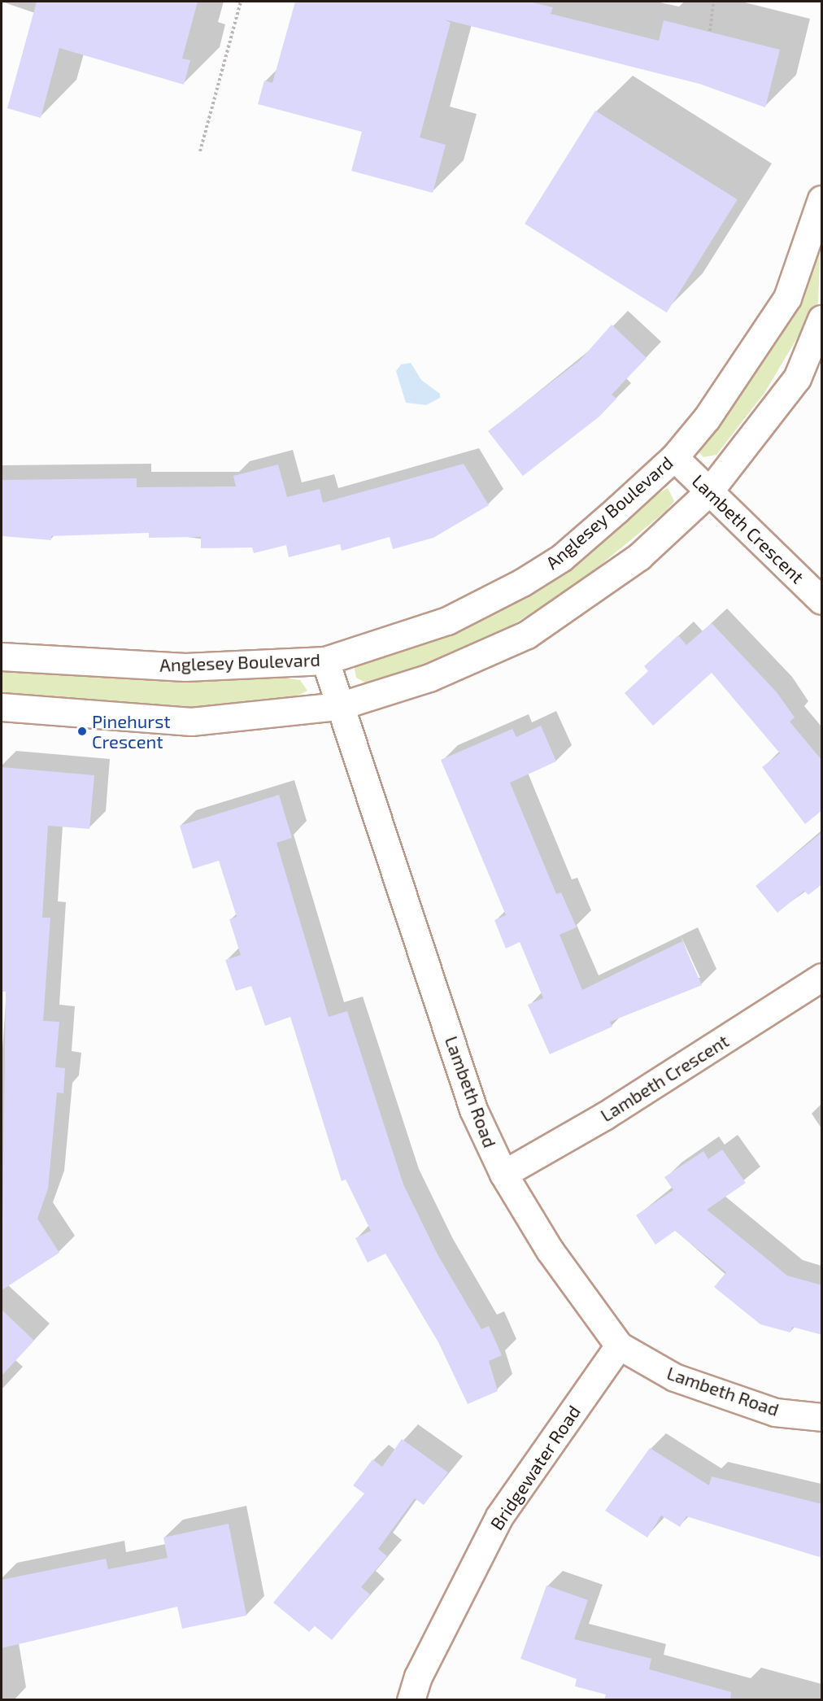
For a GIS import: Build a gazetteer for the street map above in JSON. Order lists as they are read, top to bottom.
{
  "streets": {
    "street": [
      "Anglesey Boulevard",
      "Lambeth Crescent",
      "Lambeth Road",
      "Bridgewater Road"
    ]
  },
  "crossings": [
    ["Anglesey Boulevard", "Lambeth Crescent"],
    ["Anglesey Boulevard", "Lambeth Road"],
    ["Lambeth Crescent", "Lambeth Road"],
    ["Lambeth Road", "Bridgewater Road"]
  ],
  "places": ["Pinehurst Crescent"]
}
